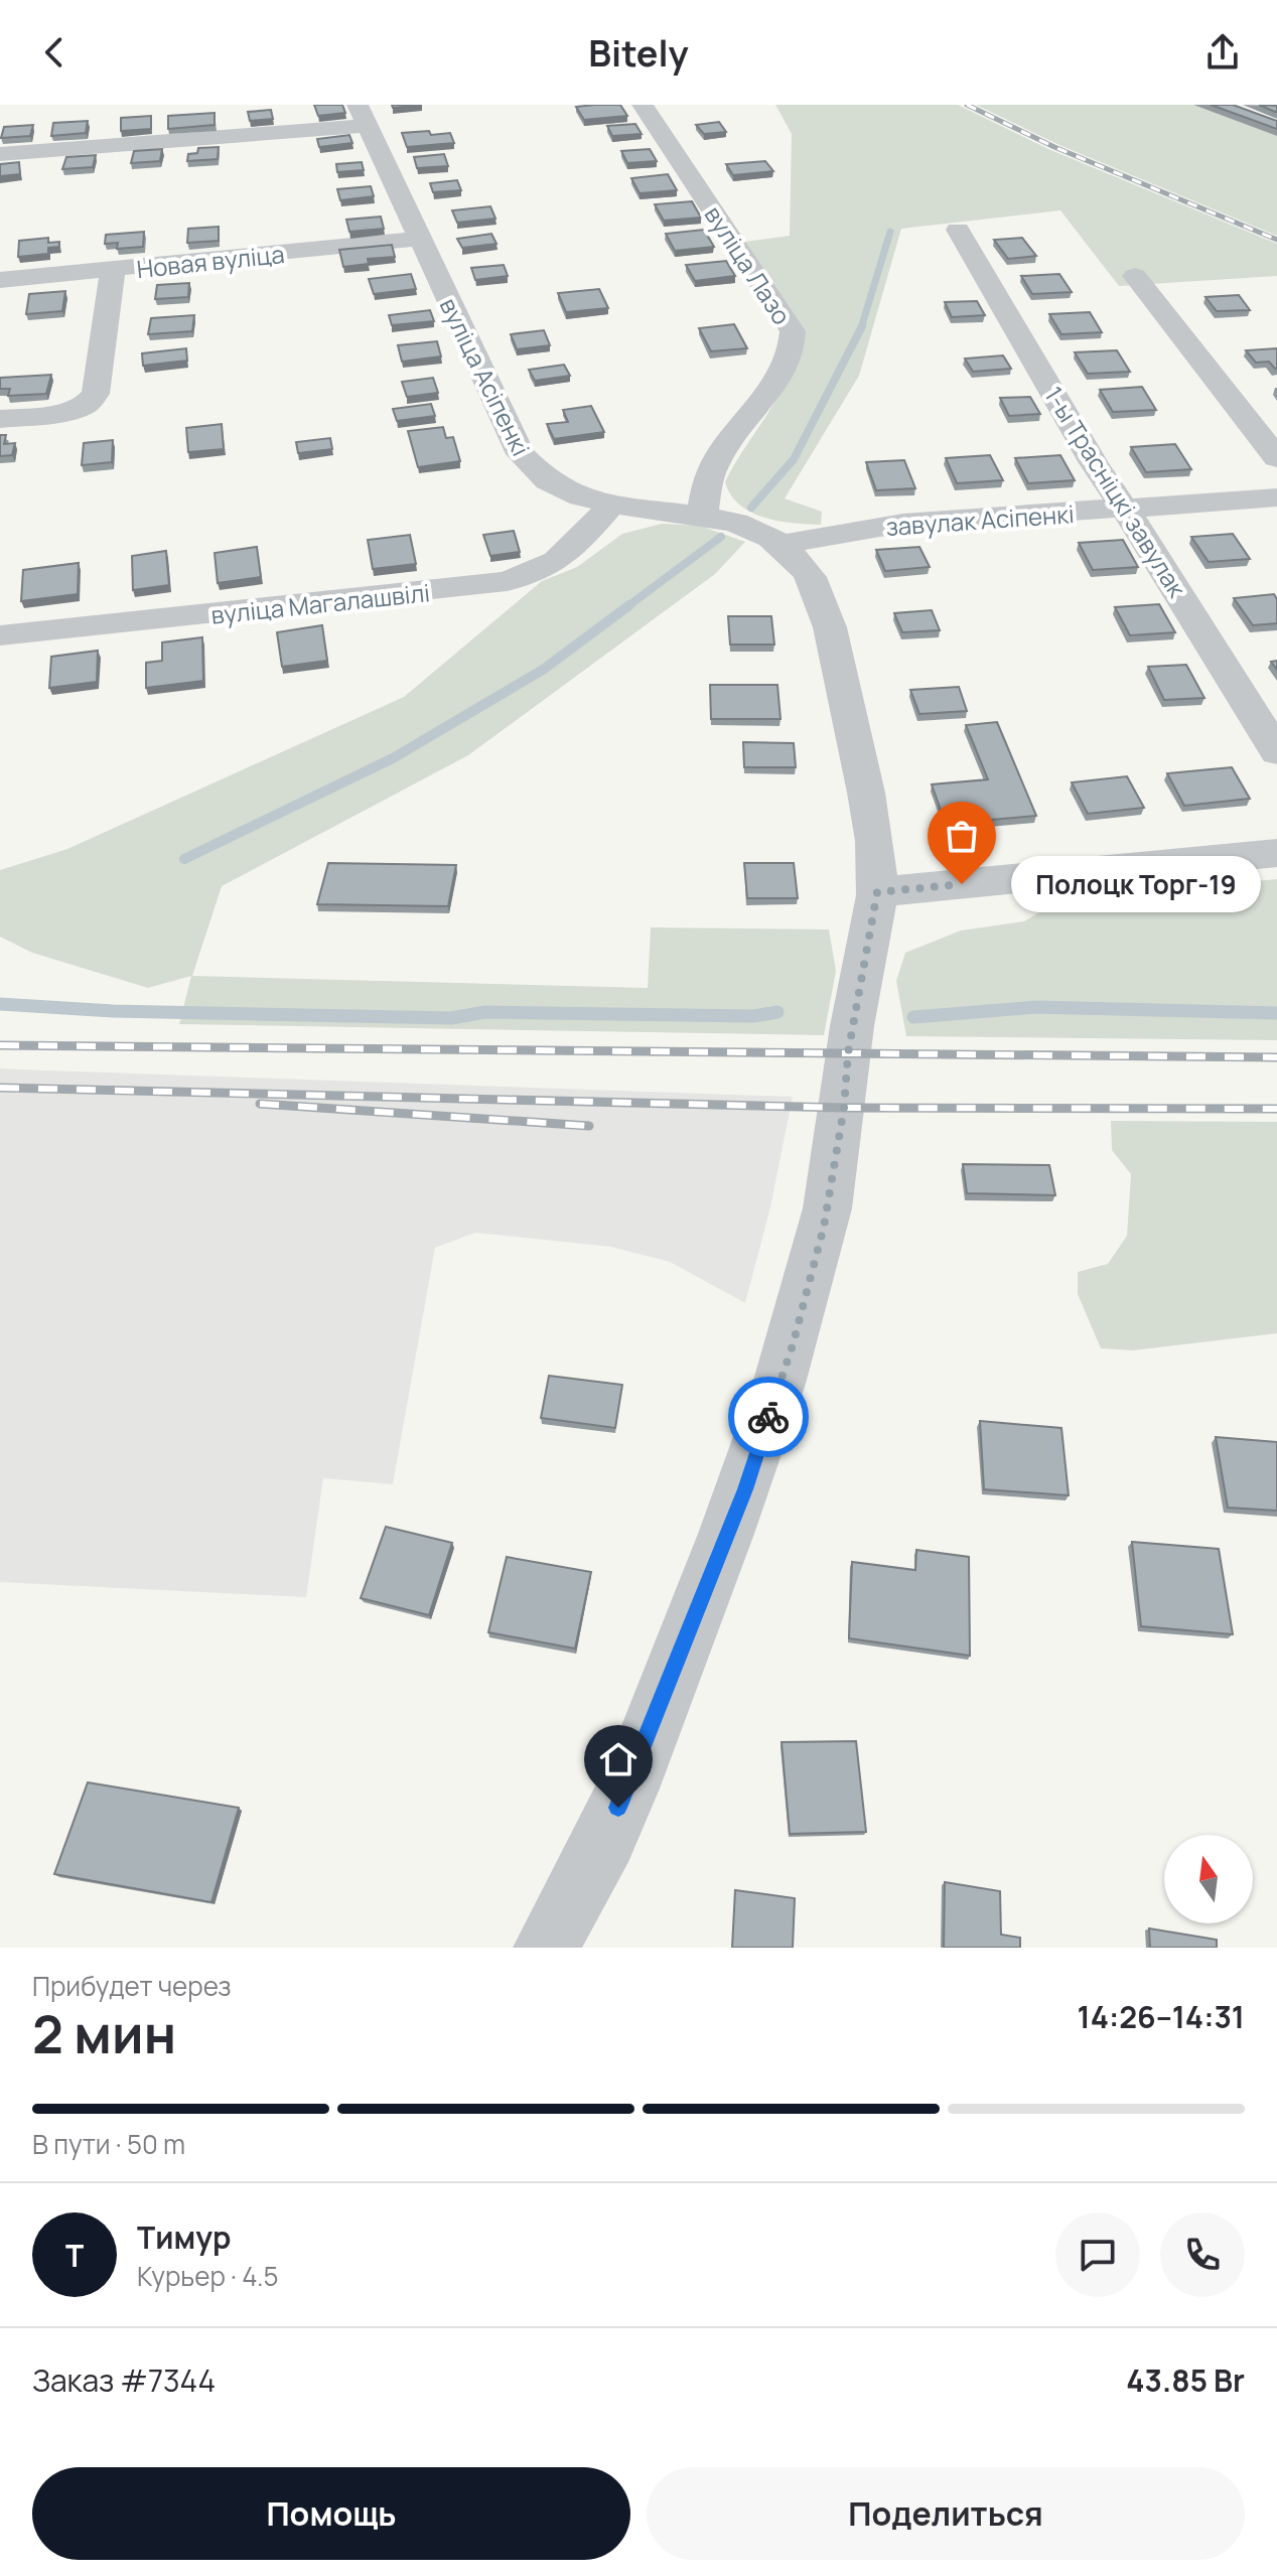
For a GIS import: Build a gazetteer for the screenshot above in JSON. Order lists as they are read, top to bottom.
{
  "streets": {
    "street": [
      "Новая вуліца",
      "вуліца Лазо",
      "вуліца Асіпенкі",
      "1-ы Трасніцкі завулак",
      "завулак Асіпенкі",
      "вуліца Магалашвілі"
    ]
  },
  "crossings": [
    ["Новая вуліца", "вуліца Асіпенкі"],
    ["вуліца Лазо", "вуліца Асіпенкі"],
    ["вуліца Асіпенкі", "завулак Асіпенкі"],
    ["вуліца Асіпенкі", "вуліца Магалашвілі"],
    ["1-ы Трасніцкі завулак", "завулак Асіпенкі"]
  ],
  "places": ["Полоцк Торг-19"],
  "north": "top",
  "page": {
    "header": "Bitely",
    "bubble": "Полоцк Торг-19",
    "heading": ["2 мин", "Прибудет через", "14:26–14:31"],
    "panel": [
      "Тимур",
      "Курьер · 4.5",
      "Заказ #7344",
      "43.85 Br"
    ],
    "bar": "В пути · 50 m",
    "round": "Т",
    "buttons": ["Помощь", "Поделиться"]
  }
}
